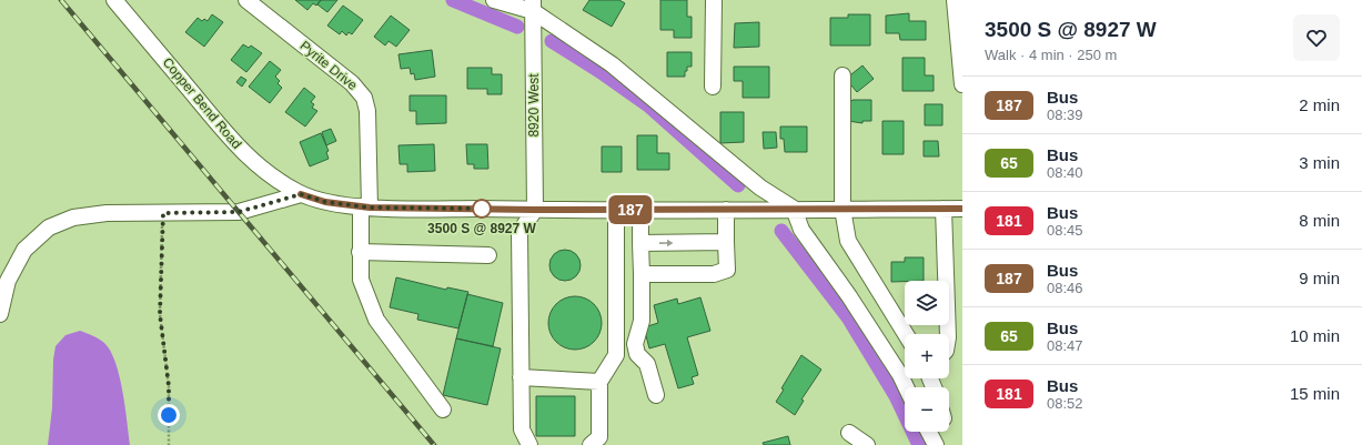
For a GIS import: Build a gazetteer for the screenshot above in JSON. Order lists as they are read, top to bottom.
{
  "streets": {
    "street": ["Pyrite Drive", "Copper Bend Road", "8920 West"]
  },
  "crossings": [
    ["Pyrite Drive", "Copper Bend Road"],
    ["Copper Bend Road", "8920 West"]
  ],
  "places": ["3500 S @ 8927 W"],
  "lines": ["bus line 187"],
  "page": {
    "on_map": "187",
    "heading": ["3500 S @ 8927 W", "Walk · 4 min · 250 m"],
    "list": [
      {
        "mark": "187",
        "name": "Bus",
        "note": "08:39",
        "value": "2 min"
      },
      {
        "mark": "65",
        "name": "Bus",
        "note": "08:40",
        "value": "3 min"
      },
      {
        "mark": "181",
        "name": "Bus",
        "note": "08:45",
        "value": "8 min"
      },
      {
        "mark": "187",
        "name": "Bus",
        "note": "08:46",
        "value": "9 min"
      },
      {
        "mark": "65",
        "name": "Bus",
        "note": "08:47",
        "value": "10 min"
      },
      {
        "mark": "181",
        "name": "Bus",
        "note": "08:52",
        "value": "15 min"
      }
    ],
    "map_buttons": ["+", "−"]
  }
}
